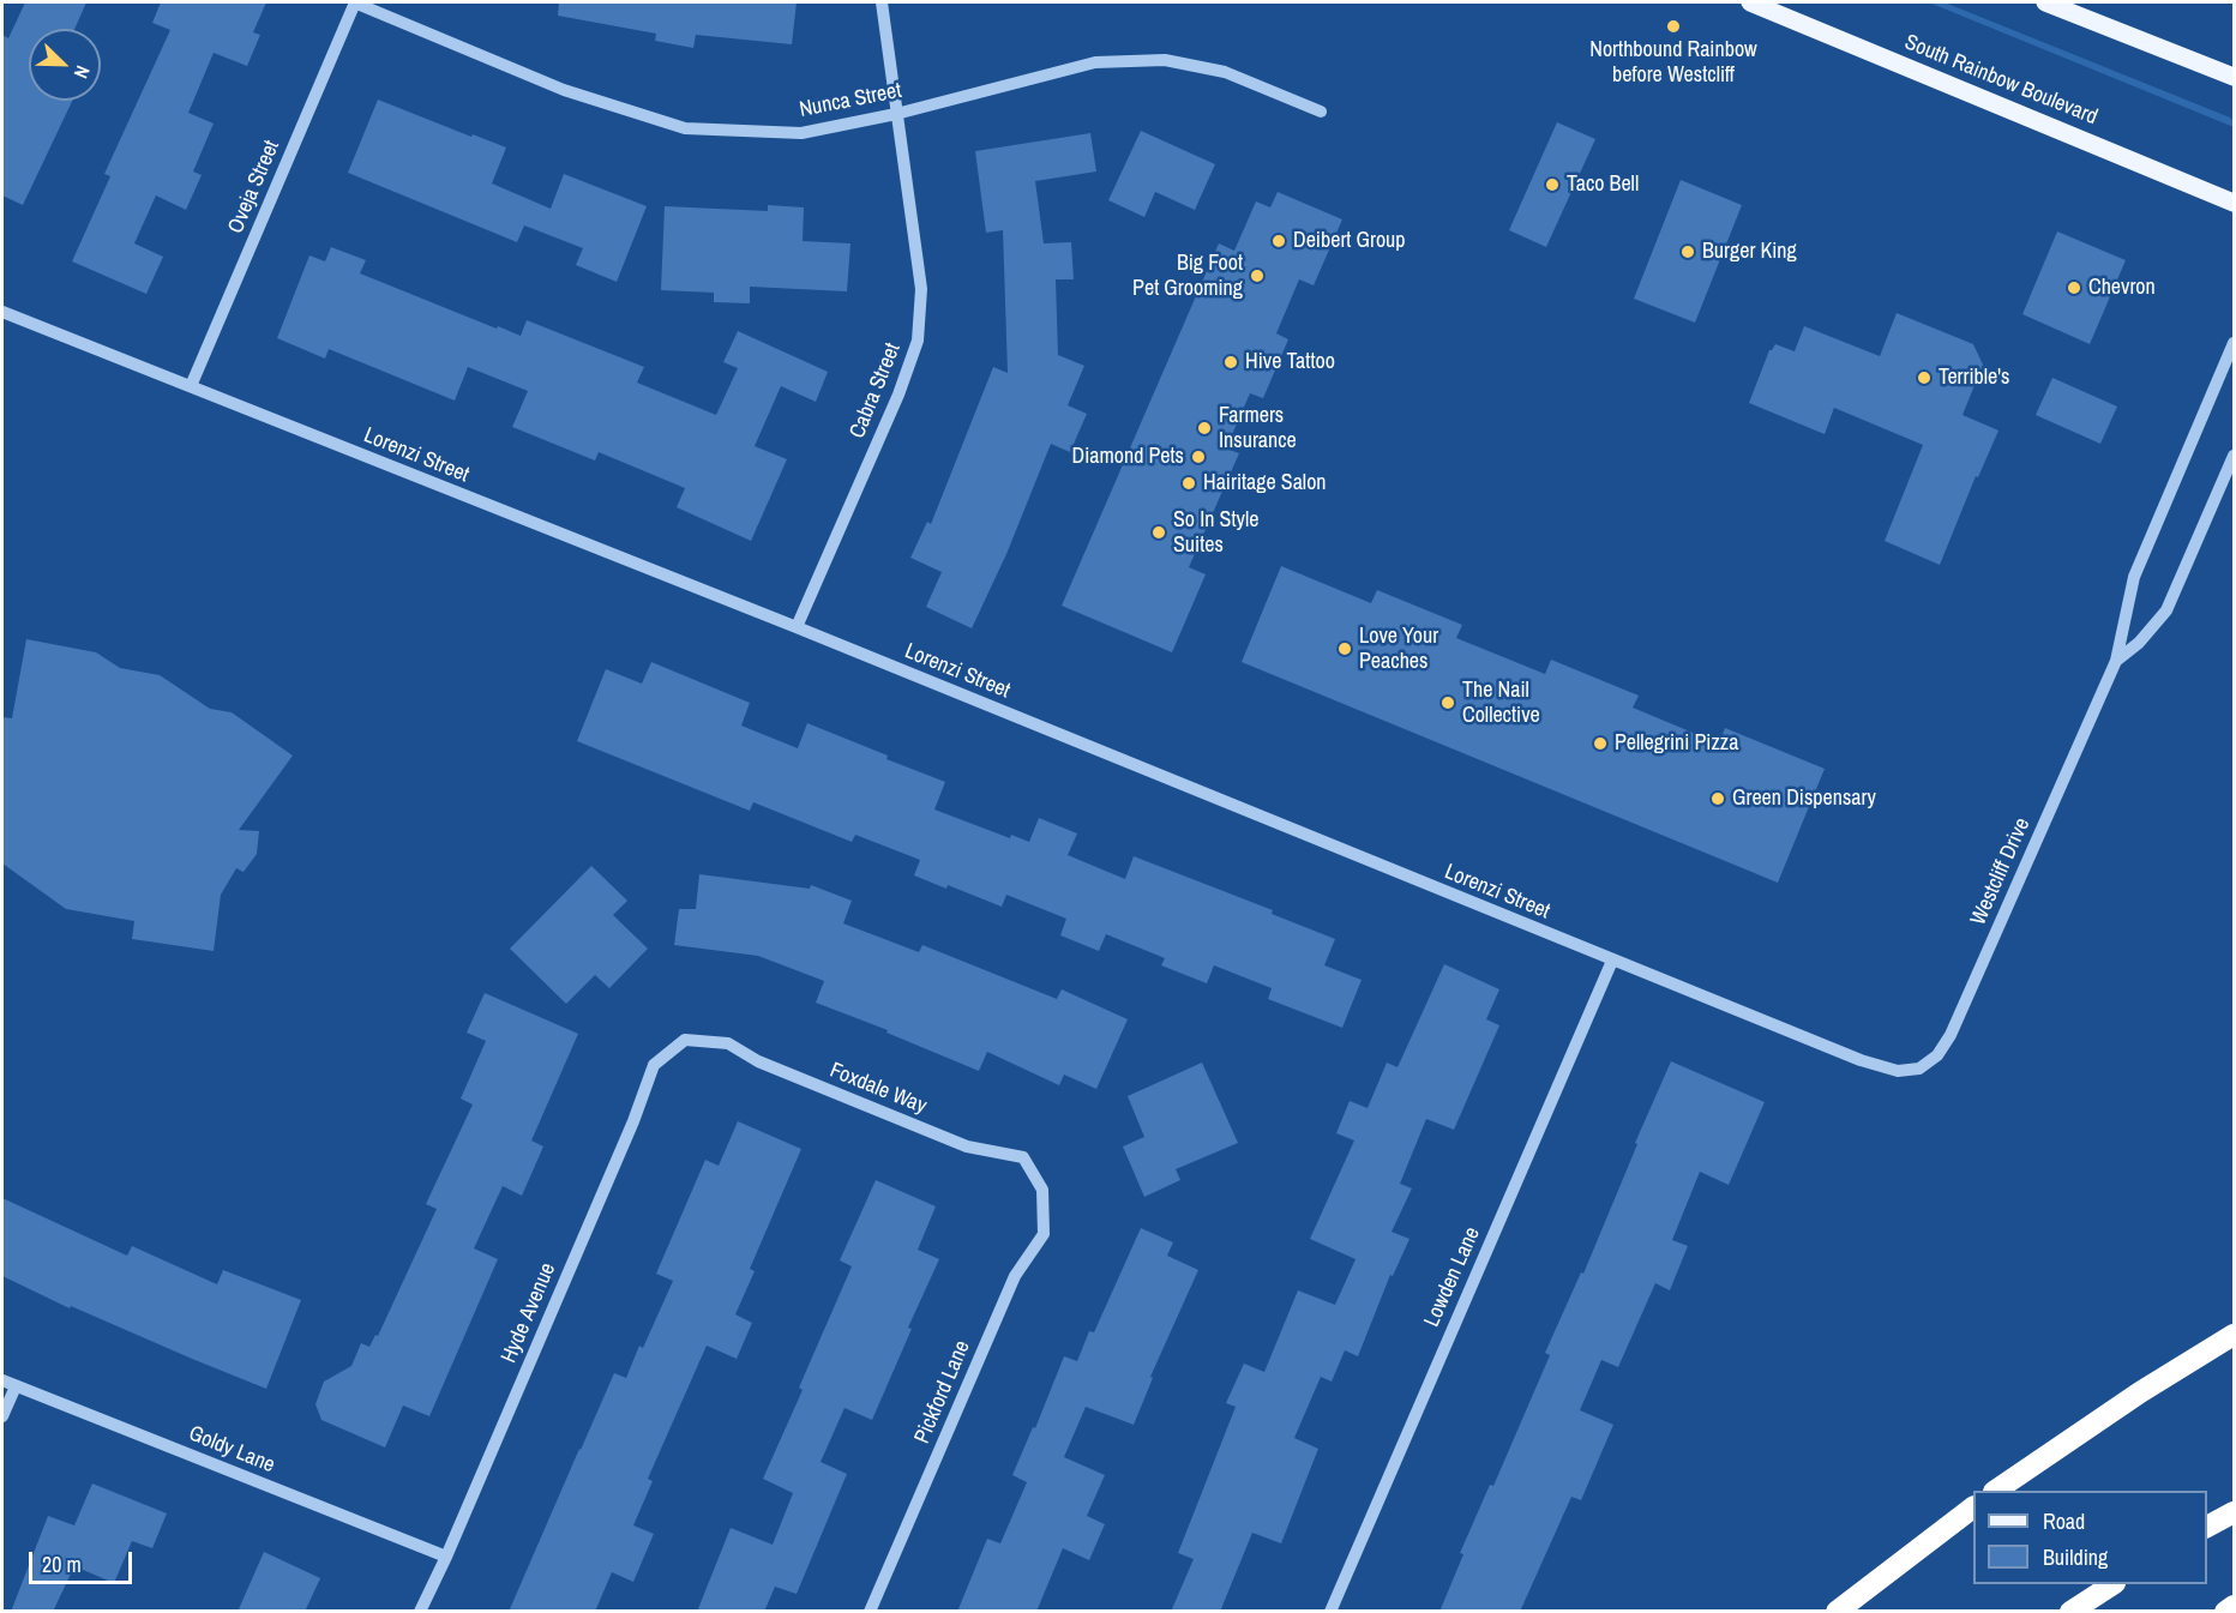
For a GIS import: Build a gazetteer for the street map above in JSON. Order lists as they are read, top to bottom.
{
  "streets": {
    "main road": ["South Rainbow Boulevard"],
    "street": [
      "Nunca Street",
      "Oveja Street",
      "Cabra Street",
      "Lorenzi Street",
      "Westcliff Drive",
      "Foxdale Way",
      "Lowden Lane",
      "Hyde Avenue",
      "Pickford Lane",
      "Goldy Lane"
    ]
  },
  "crossings": [
    ["Nunca Street", "Oveja Street"],
    ["Nunca Street", "Cabra Street"],
    ["Oveja Street", "Lorenzi Street"],
    ["Cabra Street", "Lorenzi Street"],
    ["Lorenzi Street", "Westcliff Drive"],
    ["Lorenzi Street", "Lowden Lane"],
    ["Foxdale Way", "Hyde Avenue"],
    ["Foxdale Way", "Pickford Lane"],
    ["Hyde Avenue", "Goldy Lane"]
  ],
  "places": [
    "Northbound Rainbow before Westcliff",
    "Taco Bell",
    "Deibert Group",
    "Burger King",
    "Big Foot Pet Grooming",
    "Chevron",
    "Hive Tattoo",
    "Terrible's",
    "Farmers Insurance",
    "Diamond Pets",
    "Hairitage Salon",
    "So In Style Suites",
    "Love Your Peaches",
    "The Nail Collective",
    "Pellegrini Pizza",
    "Green Dispensary"
  ],
  "legend": ["Road", "Building"],
  "scale_bar": "20 m",
  "north": "bottom right"
}
